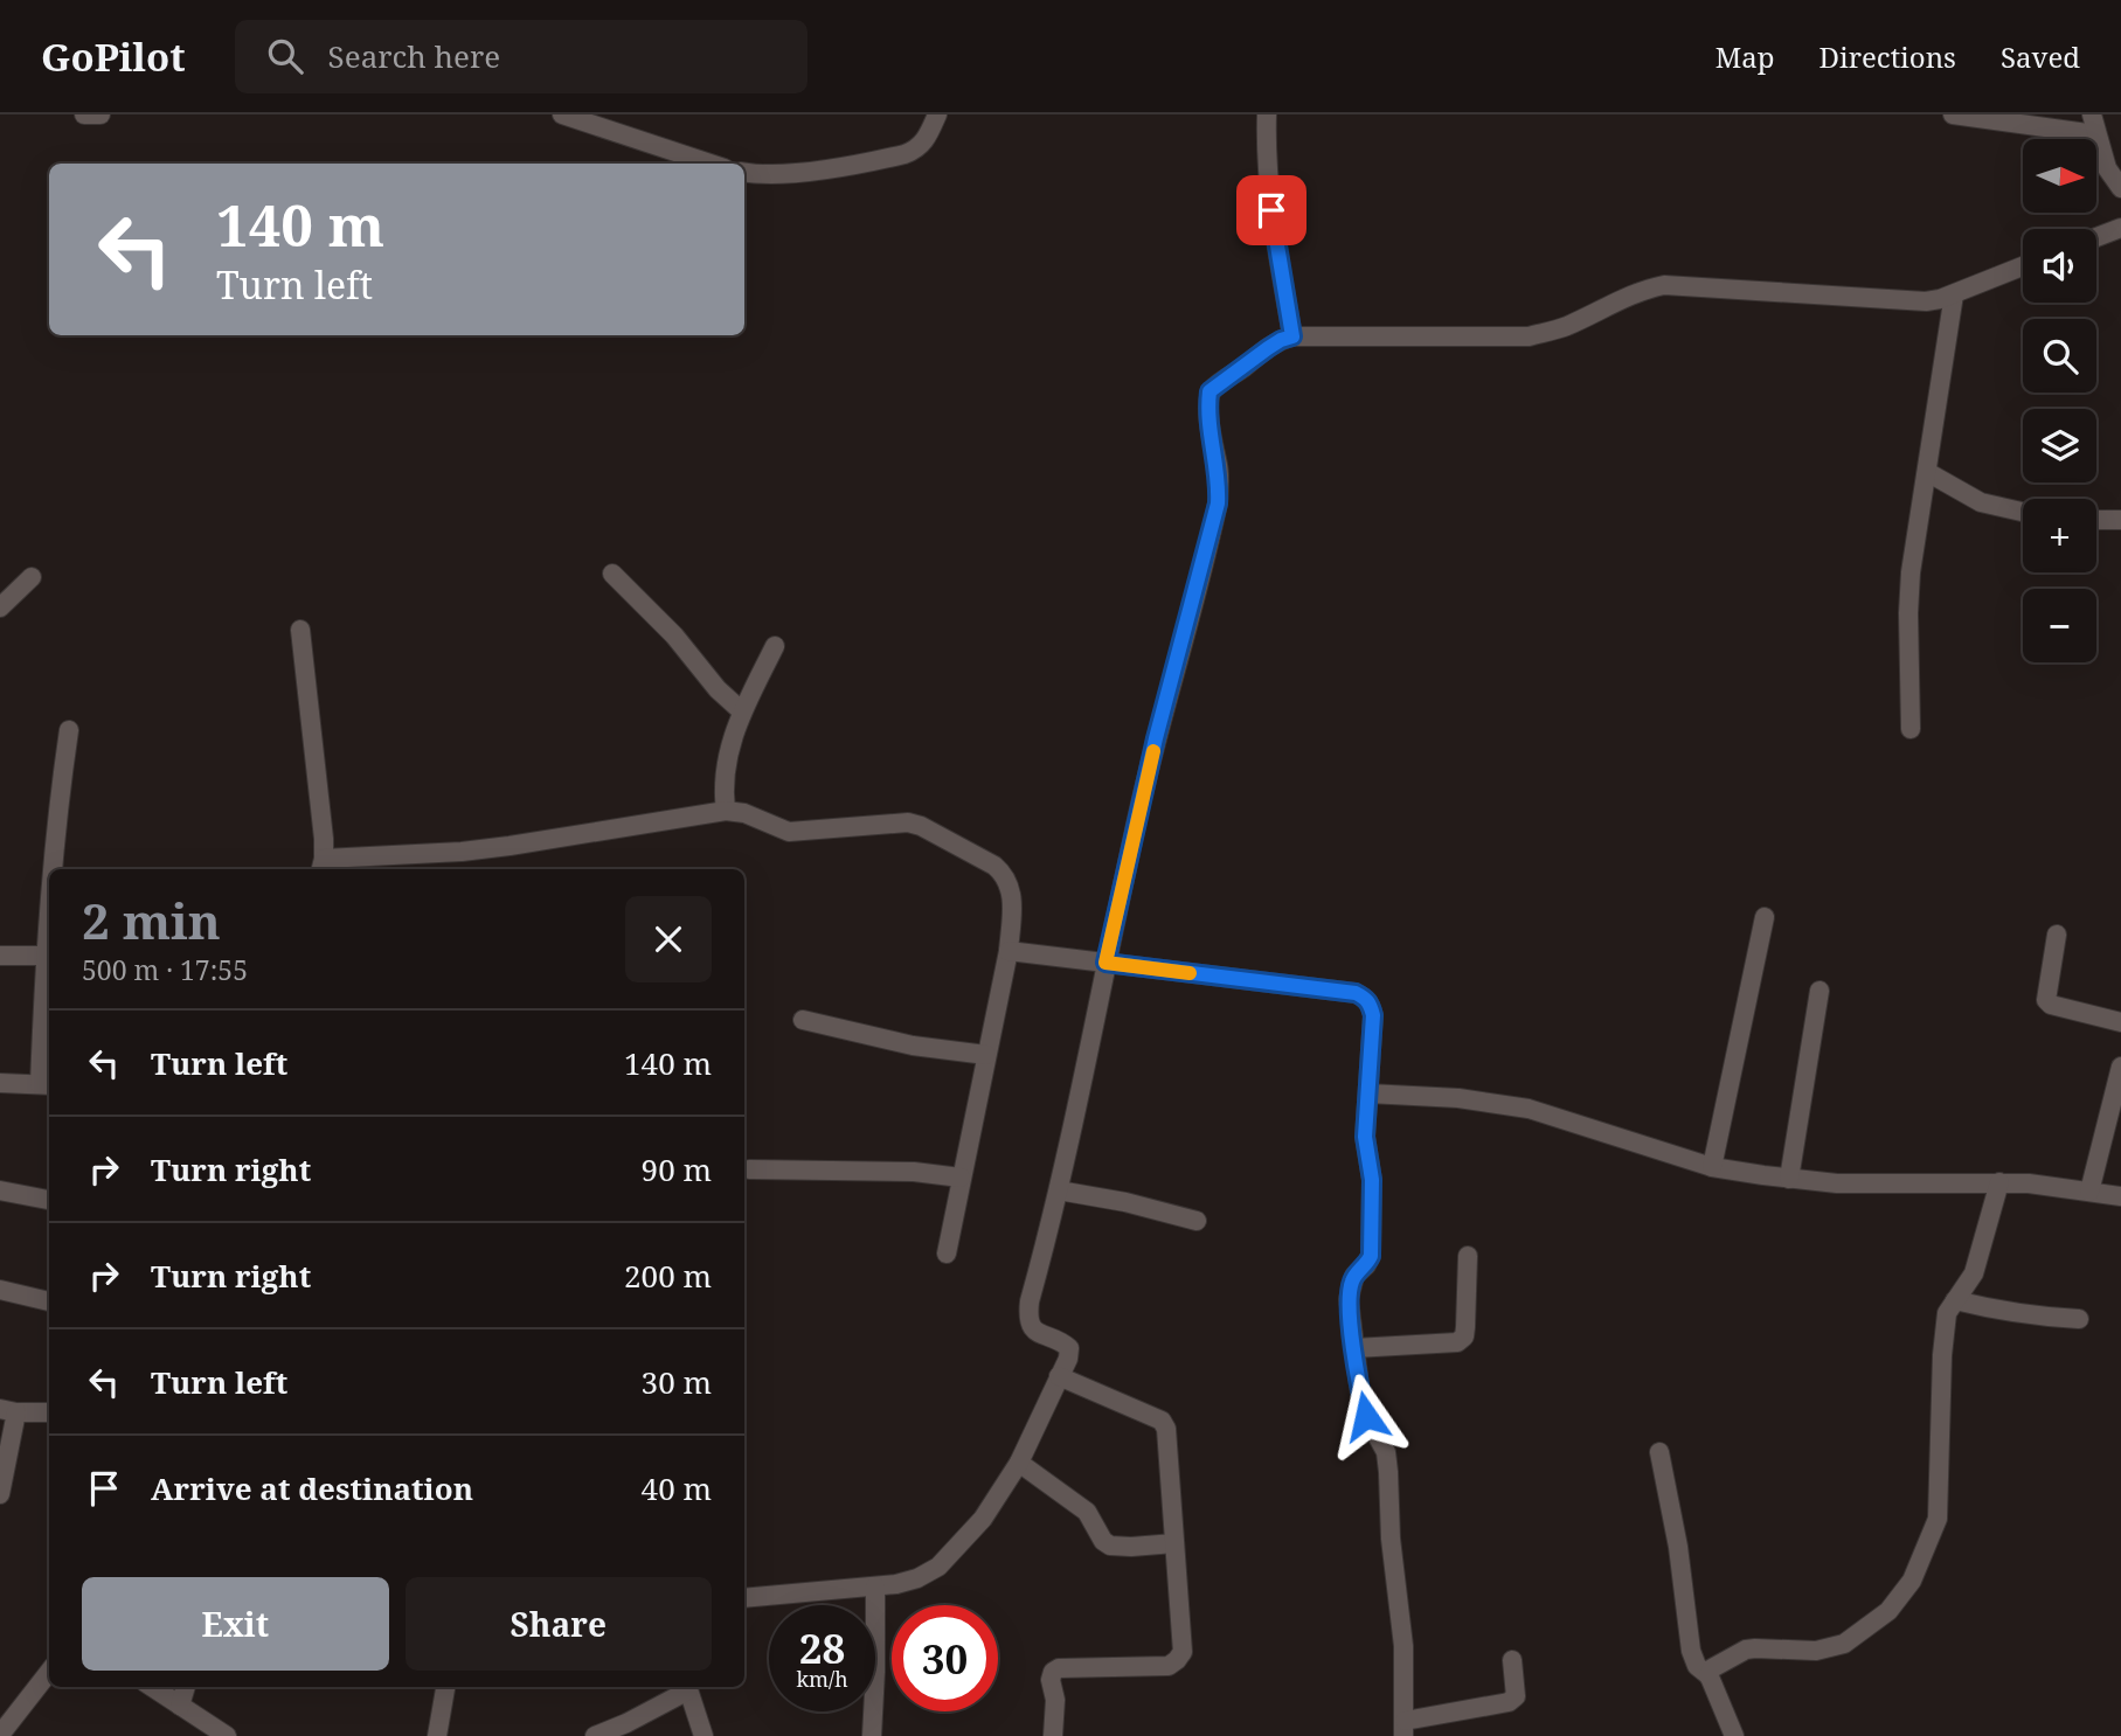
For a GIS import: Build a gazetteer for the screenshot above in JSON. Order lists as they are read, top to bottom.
{
  "north": "right",
  "page": {
    "header": "GoPilot",
    "search": "Search here",
    "nav": ["Map", "Directions", "Saved"],
    "map_buttons": ["+", "−"],
    "turn": ["140 m", "Turn left"],
    "heading": ["2 min", "500 m · 17:55"],
    "list": [
      {
        "name": "Turn left",
        "value": "140 m"
      },
      {
        "name": "Turn right",
        "value": "90 m"
      },
      {
        "name": "Turn right",
        "value": "200 m"
      },
      {
        "name": "Turn left",
        "value": "30 m"
      },
      {
        "name": "Arrive at destination",
        "value": "40 m"
      }
    ],
    "buttons": ["Exit", "Share"],
    "speed": "28 km/h",
    "limit": "30"
  }
}
